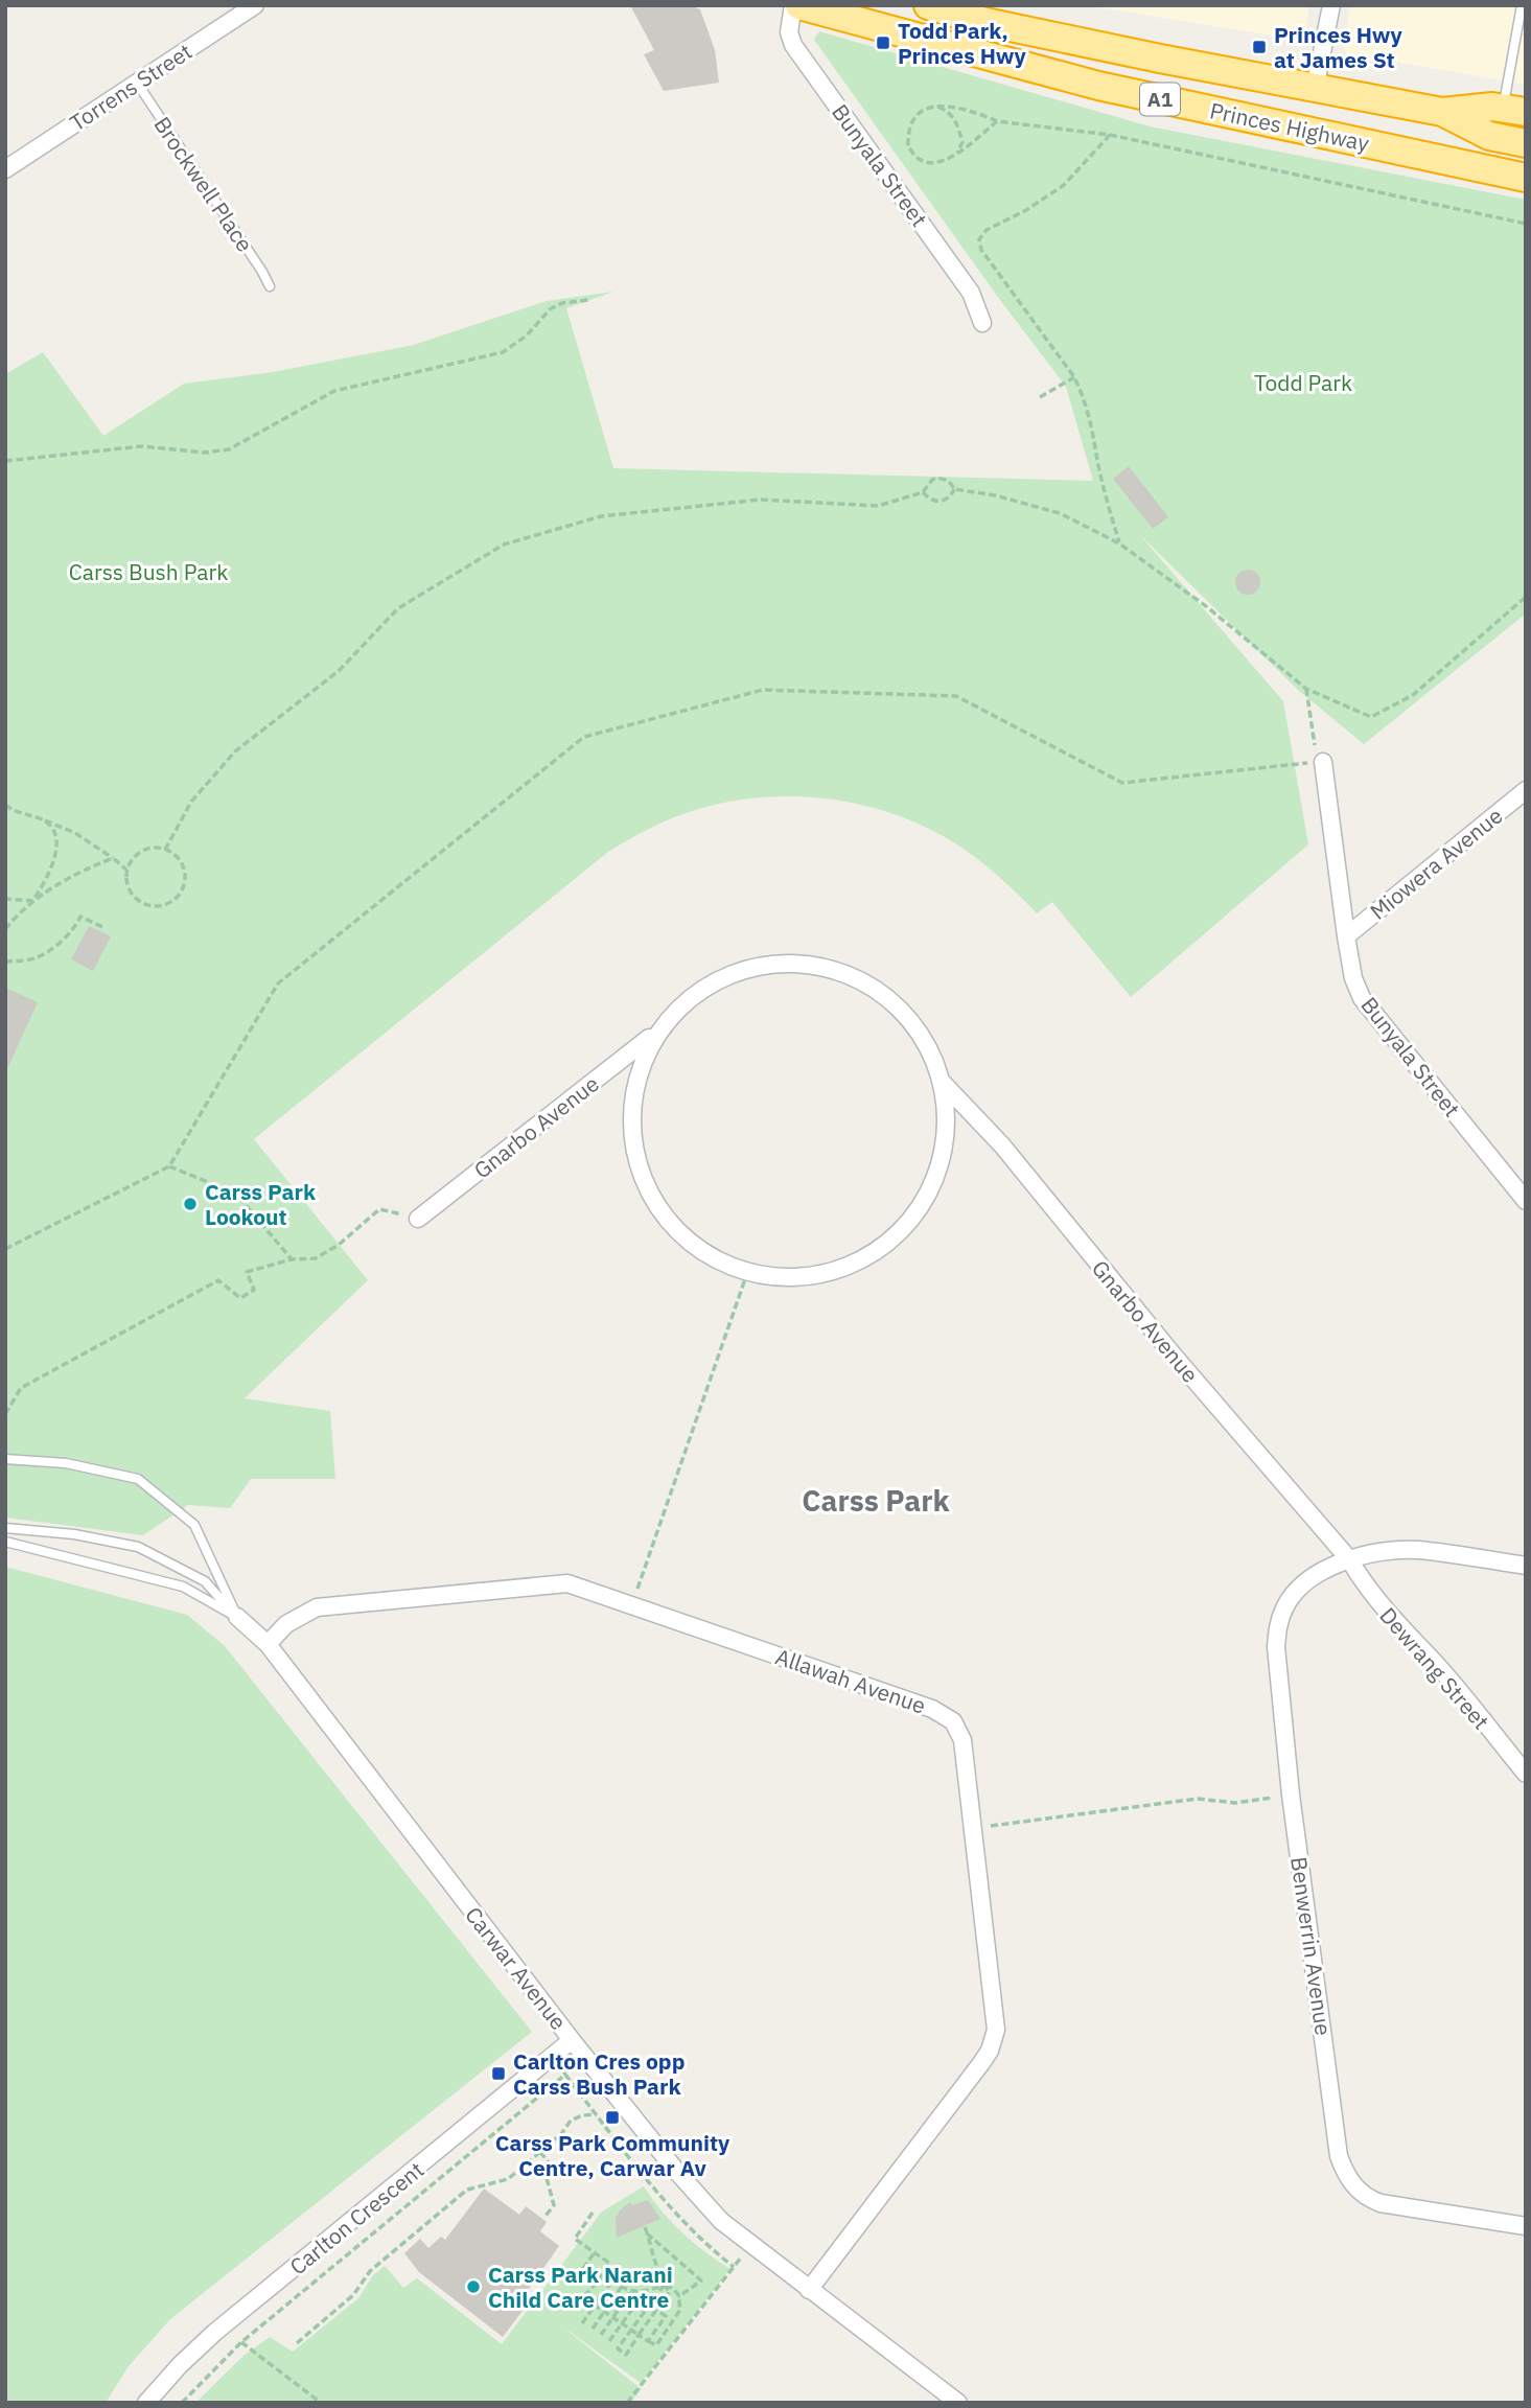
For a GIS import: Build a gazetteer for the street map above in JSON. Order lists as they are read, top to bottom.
{
  "streets": {
    "highway": ["A1", "Princes Highway"],
    "street": [
      "Torrens Street",
      "Bunyala Street",
      "Miowera Avenue",
      "Gnarbo Avenue",
      "Dewrang Street",
      "Allawah Avenue",
      "Benwerrin Avenue",
      "Carwar Avenue",
      "Carlton Crescent"
    ],
    "lane": ["Brockwell Place"]
  },
  "crossings": [
    ["Torrens Street", "Brockwell Place"],
    ["Princes Highway", "Bunyala Street"],
    ["Bunyala Street", "Miowera Avenue"],
    ["Gnarbo Avenue", "Dewrang Street"],
    ["Gnarbo Avenue", "Benwerrin Avenue"],
    ["Dewrang Street", "Benwerrin Avenue"],
    ["Allawah Avenue", "Carwar Avenue"],
    ["Carwar Avenue", "Carlton Crescent"]
  ],
  "districts": ["Carss Park"],
  "parks": ["Todd Park", "Carss Bush Park"],
  "places": {
    "transit": [
      "Todd Park, Princes Hwy",
      "Princes Hwy at James St",
      "Carlton Cres opp Carss Bush Park",
      "Carss Park Community Centre, Carwar Av"
    ],
    "other": ["Carss Park Lookout", "Carss Park Narani Child Care Centre"]
  }
}
